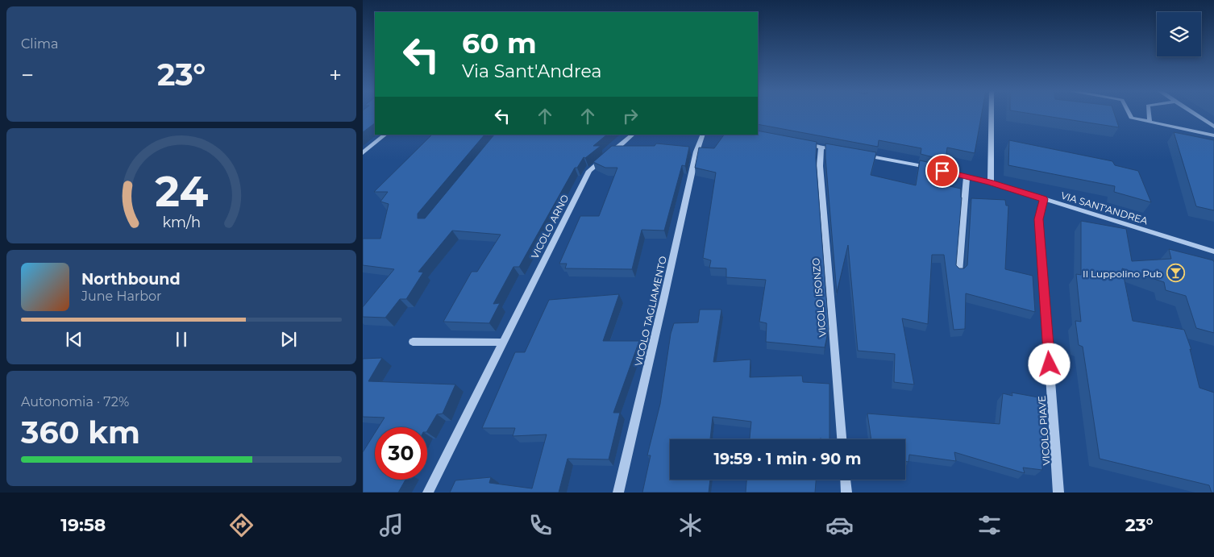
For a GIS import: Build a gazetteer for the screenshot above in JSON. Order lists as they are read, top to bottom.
{
  "streets": {
    "street": [
      "VIA SANT'ANDREA",
      "VICOLO ARNO",
      "VICOLO ISONZO",
      "VICOLO TAGLIAMENTO",
      "VICOLO PIAVE"
    ]
  },
  "crossings": [
    ["VIA SANT'ANDREA", "VICOLO PIAVE"]
  ],
  "places": {
    "bar": ["Il Luppolino Pub"]
  },
  "page": {
    "tile": [
      "Clima",
      ["Autonomia · 72%", "360 km"]
    ],
    "turn": ["60 m", "Via Sant'Andrea"],
    "heat": ["−", "23°", "+"],
    "song": ["Northbound", "June Harbor"],
    "limit": "30",
    "trip": "19:59 · 1 min · 90 m",
    "tabs": ["19:58", "23°"],
    "gauge": ["24", "km/h"]
  }
}
